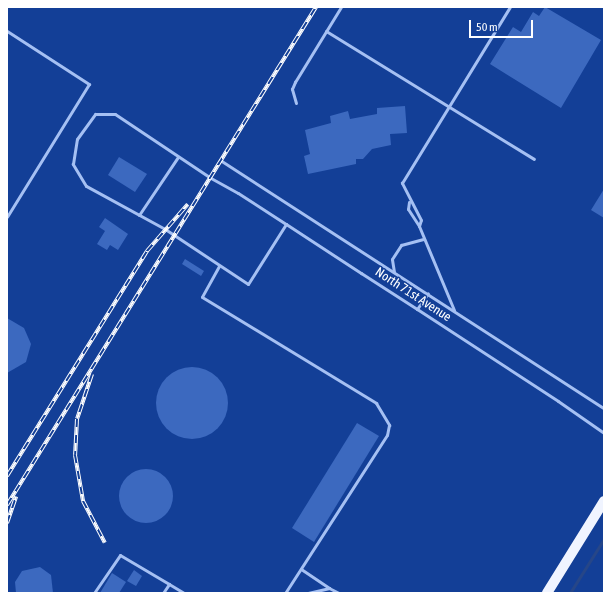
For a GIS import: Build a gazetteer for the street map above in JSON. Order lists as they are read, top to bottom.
{
  "streets": {
    "lane": ["North 71st Avenue"]
  },
  "scale_bar": "50 m"
}
